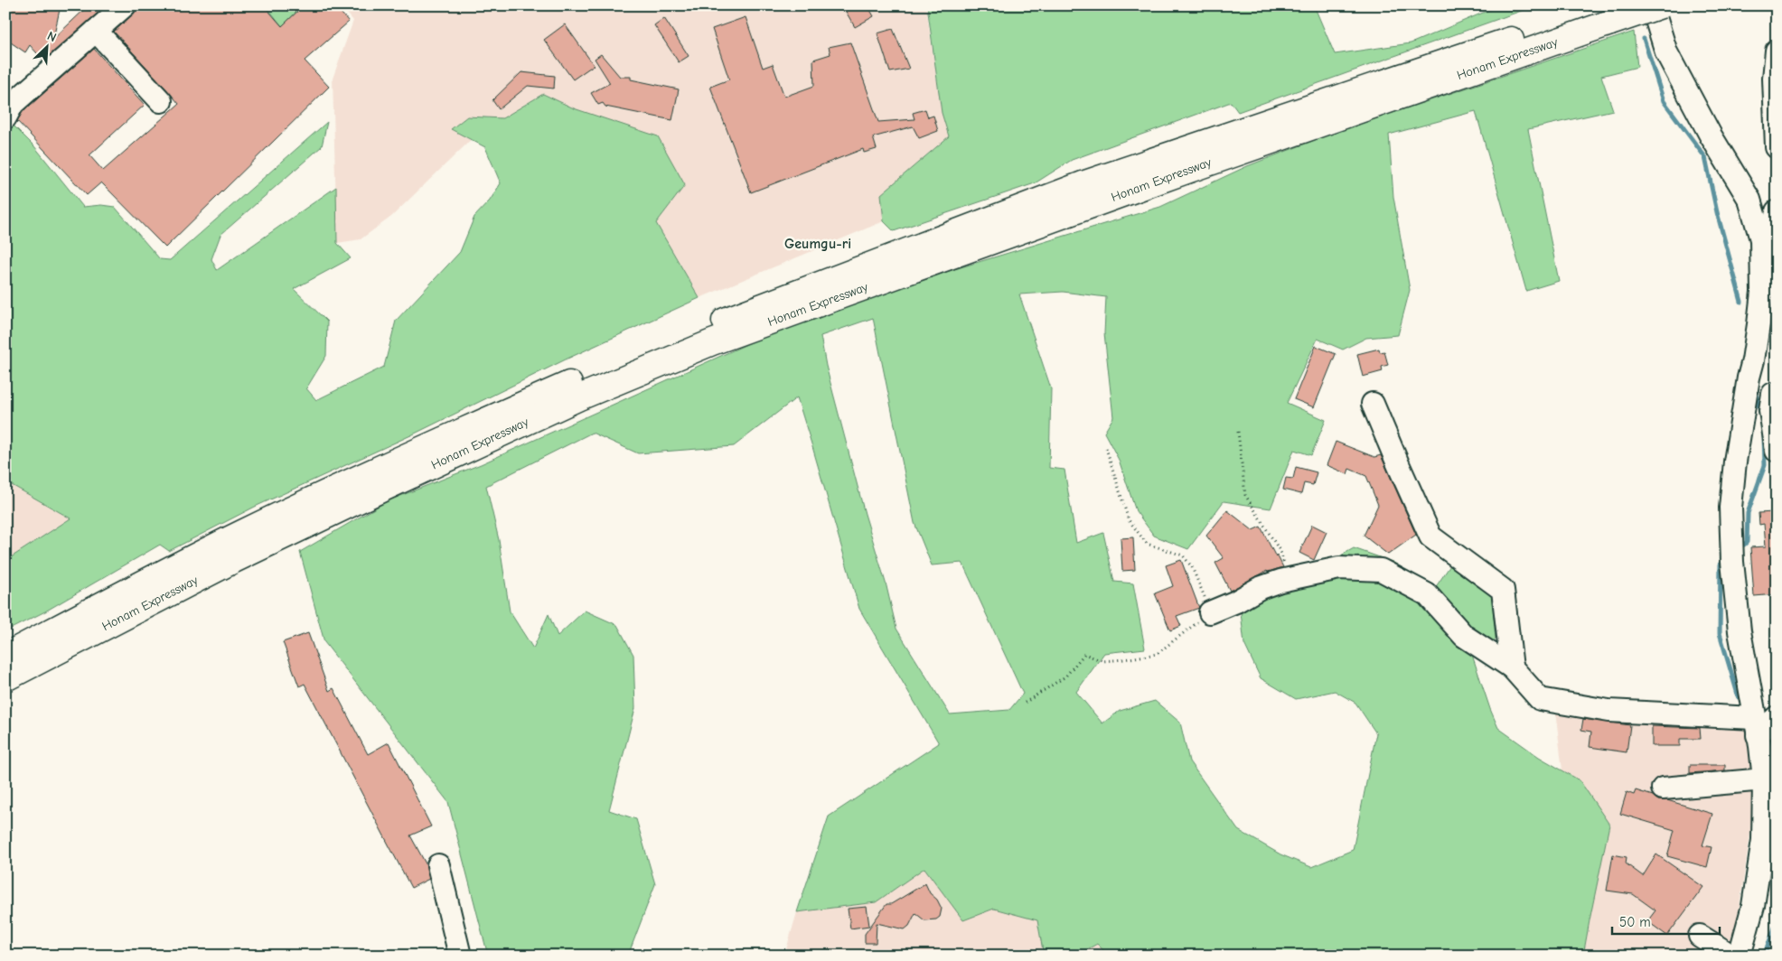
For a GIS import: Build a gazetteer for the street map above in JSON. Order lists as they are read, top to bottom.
{
  "streets": {
    "highway": ["Honam Expressway"]
  },
  "districts": ["Geumgu-ri"],
  "scale_bar": "50 m",
  "north": "top right"
}
